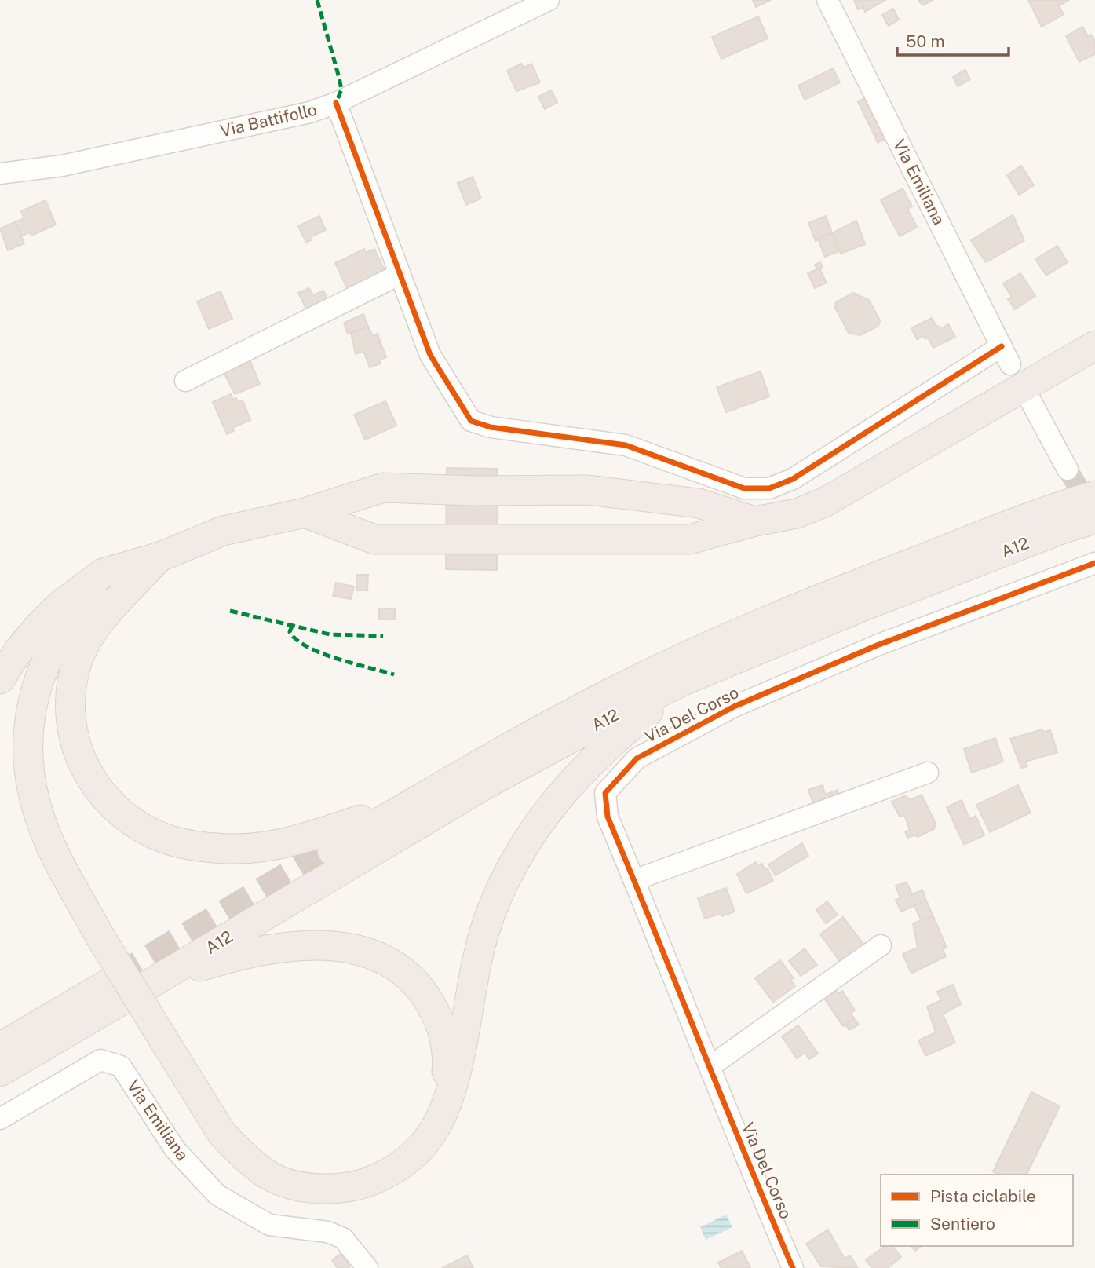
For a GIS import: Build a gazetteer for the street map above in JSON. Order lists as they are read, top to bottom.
{
  "streets": {
    "highway": ["A12"],
    "street": ["Via Battifollo", "Via Emiliana", "Via Del Corso"]
  },
  "legend": ["Pista ciclabile", "Sentiero"],
  "scale_bar": "50 m"
}
